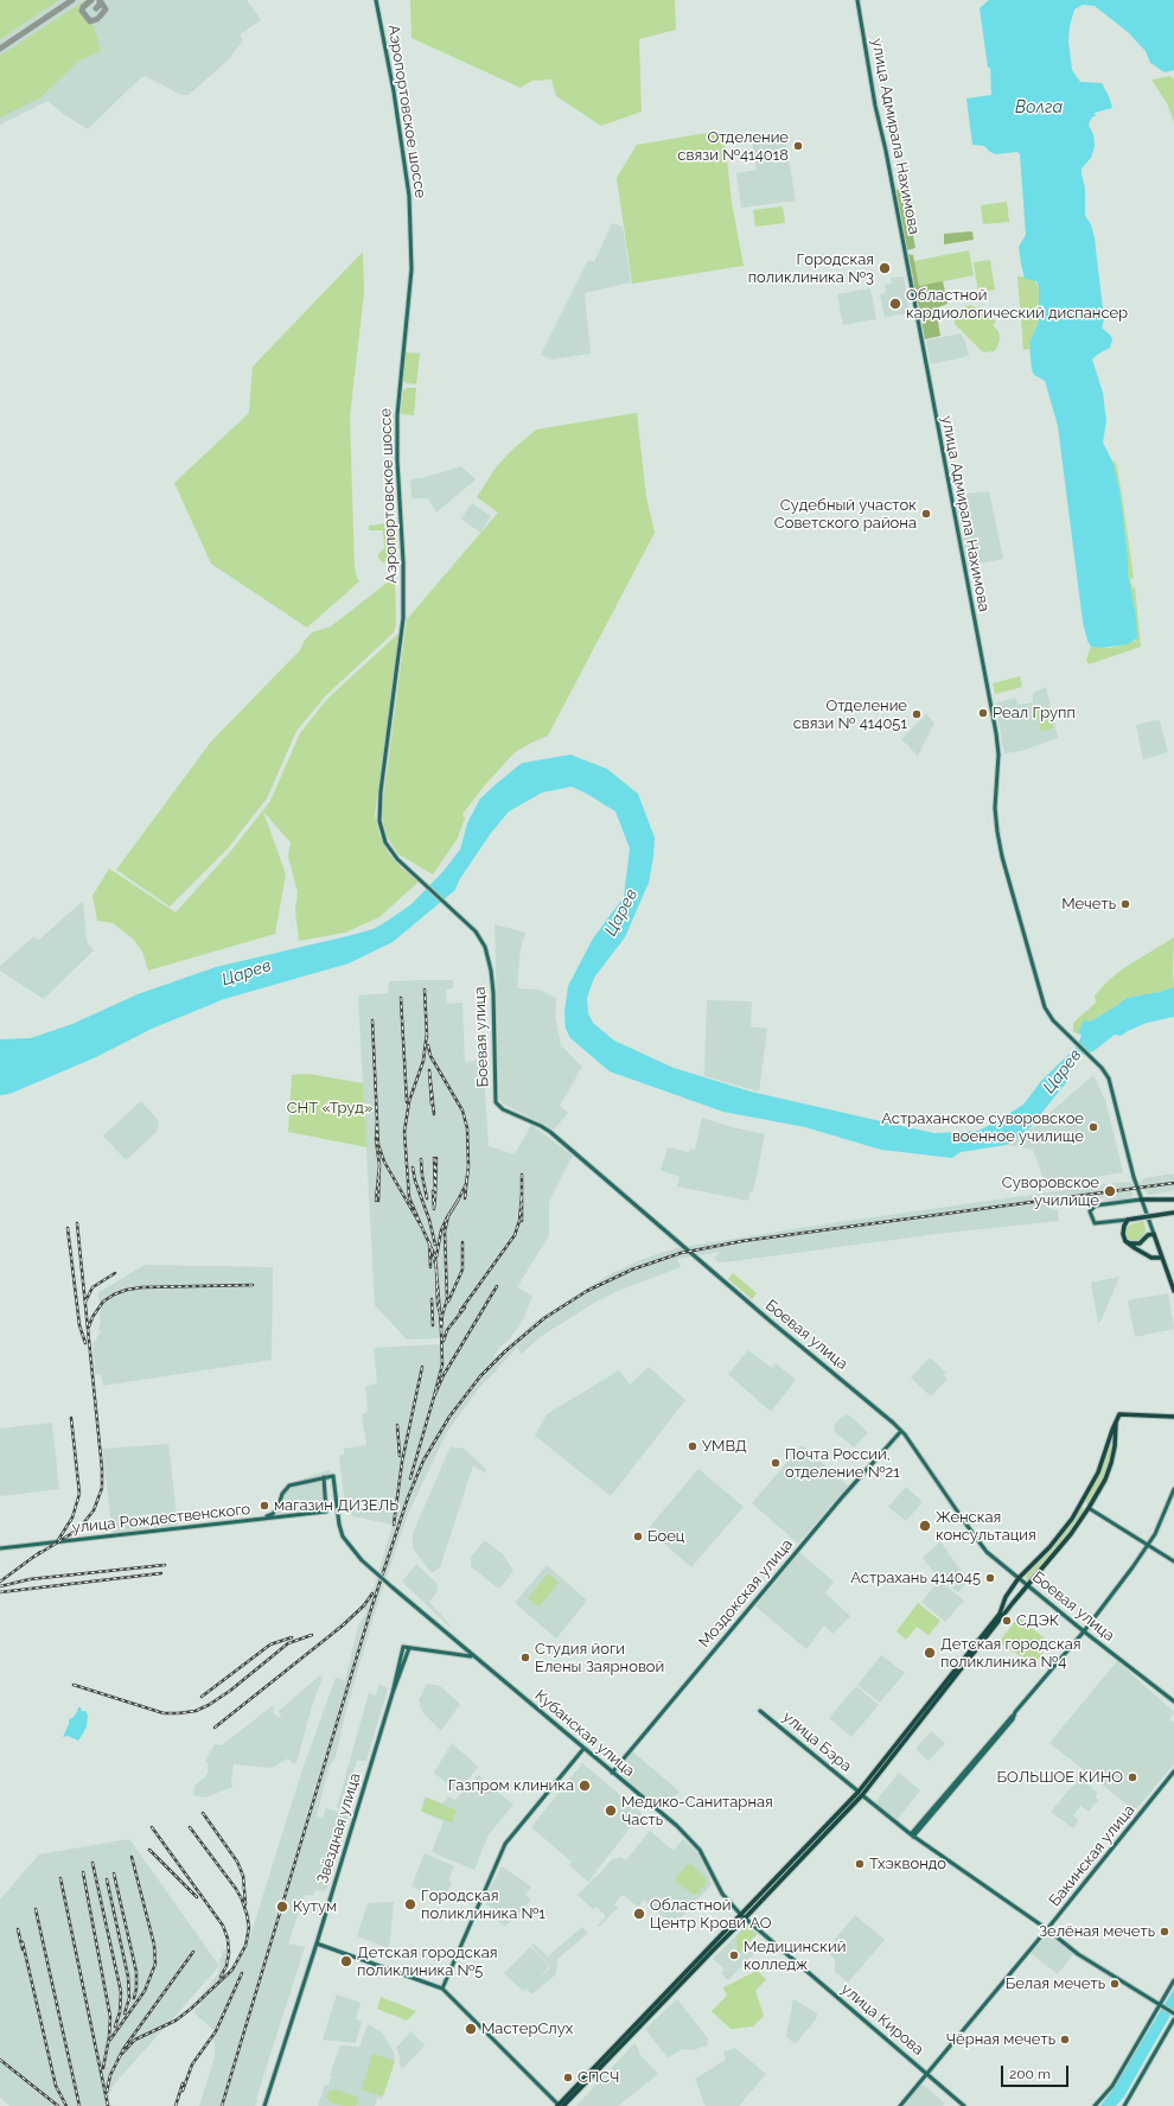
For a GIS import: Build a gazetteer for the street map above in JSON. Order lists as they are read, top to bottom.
{
  "streets": {
    "main road": [
      "Аэропортовское шоссе",
      "улица Адмирала Нахимова",
      "Боевая улица",
      "улица Рождественского",
      "Моздокская улица",
      "Кубанская улица",
      "улица Бэра",
      "Звёздная улица",
      "Бакинская улица",
      "улица Кирова"
    ]
  },
  "crossings": [
    ["Аэропортовское шоссе", "Боевая улица"],
    ["Боевая улица", "Моздокская улица"],
    ["улица Рождественского", "Кубанская улица"],
    ["Моздокская улица", "Кубанская улица"],
    ["Кубанская улица", "Звёздная улица"],
    ["Кубанская улица", "улица Кирова"],
    ["улица Бэра", "Бакинская улица"],
    ["Бакинская улица", "улица Кирова"]
  ],
  "water": ["Волга", "Царев"],
  "parks": ["СНТ «Труд»"],
  "places": [
    "Отделение связи №414018",
    "Городская поликлиника №3",
    "Областной кардиологический диспансер",
    "Судебный участок Советского района",
    "Реал Групп",
    "Отделение связи № 414051",
    "Мечеть",
    "Астраханское суворовское военное училище",
    "Суворовское училище",
    "УМВД",
    "Почта России, отделение №21",
    "магазин ДИЗЕЛЬ",
    "Женская консультация",
    "Боец",
    "Астрахань 414045",
    "СДЭК",
    "Детская городская поликлиника №4",
    "Студия йоги Елены Заярновой",
    "БОЛЬШОЕ КИНО",
    "Газпром клиника",
    "Медико-Санитарная Часть",
    "Тхэквондо",
    "Городская поликлиника №1",
    "Кутум",
    "Областной Центр Крови АО",
    "Зелёная мечеть",
    "Медицинский колледж",
    "Детская городская поликлиника №5",
    "Белая мечеть",
    "МастерСлух",
    "Чёрная мечеть",
    "СПСЧ"
  ],
  "scale_bar": "200 m"
}
